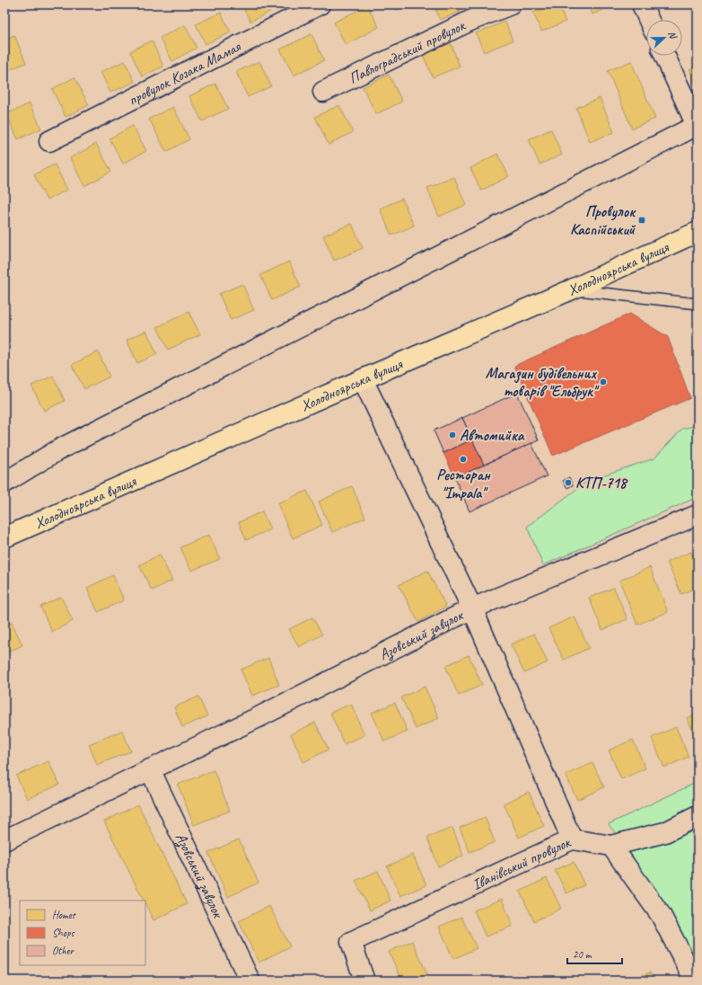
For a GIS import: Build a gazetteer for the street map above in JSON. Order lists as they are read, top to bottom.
{
  "streets": {
    "main road": ["Холодноярська вулиця"],
    "street": [
      "Павлоградський провулок",
      "провулок Козака Мамая",
      "Азовський завулок",
      "Іванівський провулок"
    ]
  },
  "places": {
    "transit": ["Провулок Каспійський"],
    "other": [
      "Магазин будівельних товарів \"Ельбрук\"",
      "Автомийка",
      "Ресторан \"Impala\"",
      "КТП-718"
    ]
  },
  "legend": ["Homes", "Shops", "Other"],
  "scale_bar": "20 m",
  "north": "right"
}
